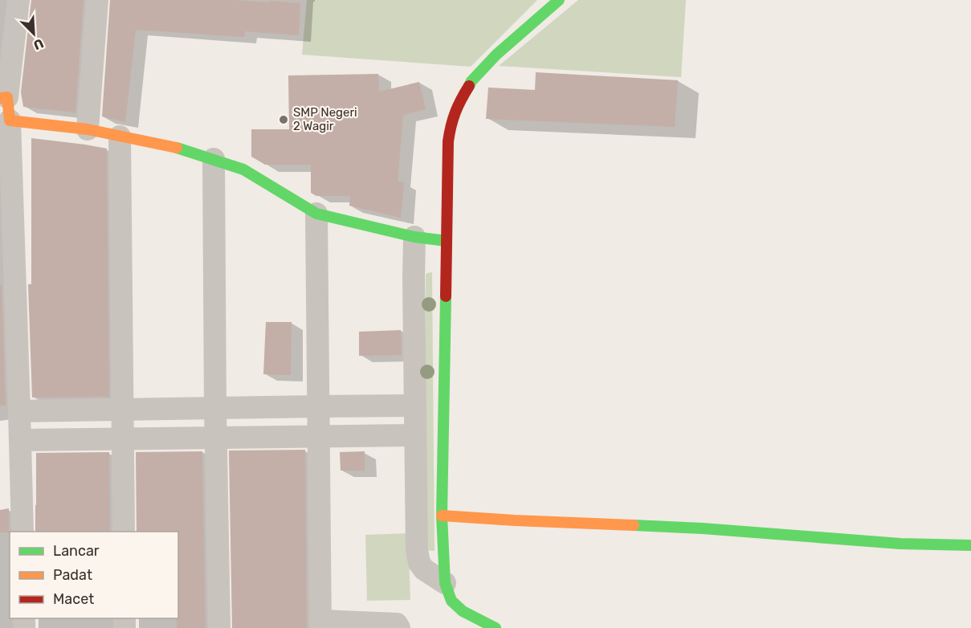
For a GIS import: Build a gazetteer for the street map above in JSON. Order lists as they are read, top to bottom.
{
  "places": ["SMP Negeri 2 Wagir"],
  "legend": ["Lancar", "Padat", "Macet"],
  "north": "bottom right"
}
